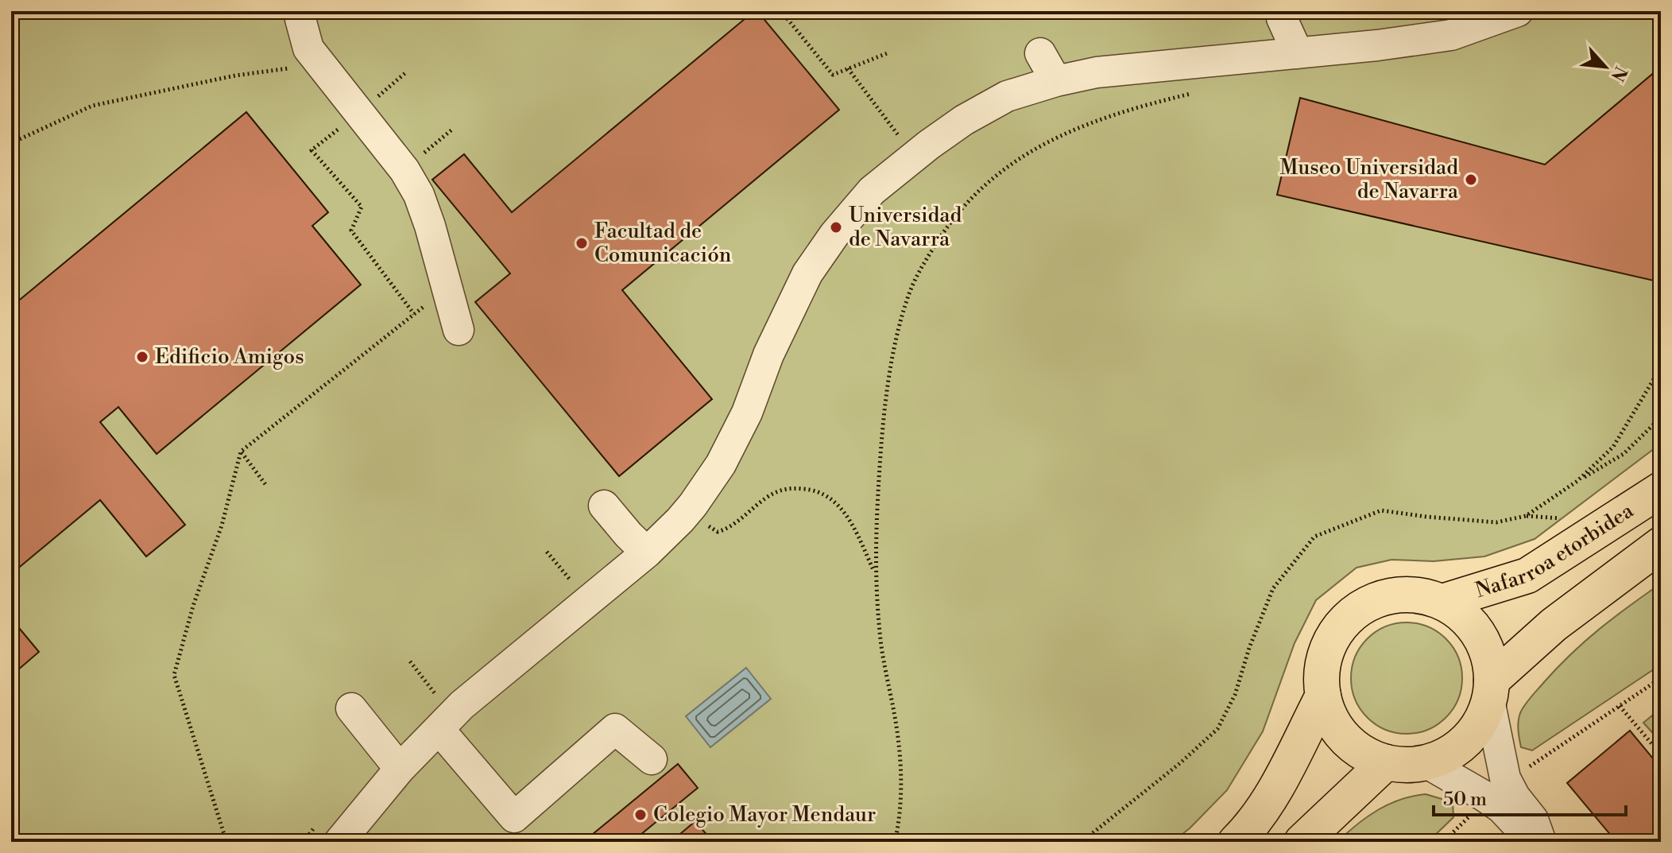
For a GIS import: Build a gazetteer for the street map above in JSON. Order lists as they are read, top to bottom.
{
  "streets": {
    "main road": ["Nafarroa etorbidea"]
  },
  "places": [
    "Museo Universidad de Navarra",
    "Universidad de Navarra",
    "Facultad de Comunicación",
    "Edificio Amigos",
    "Colegio Mayor Mendaur"
  ],
  "scale_bar": "50 m",
  "north": "bottom right"
}
